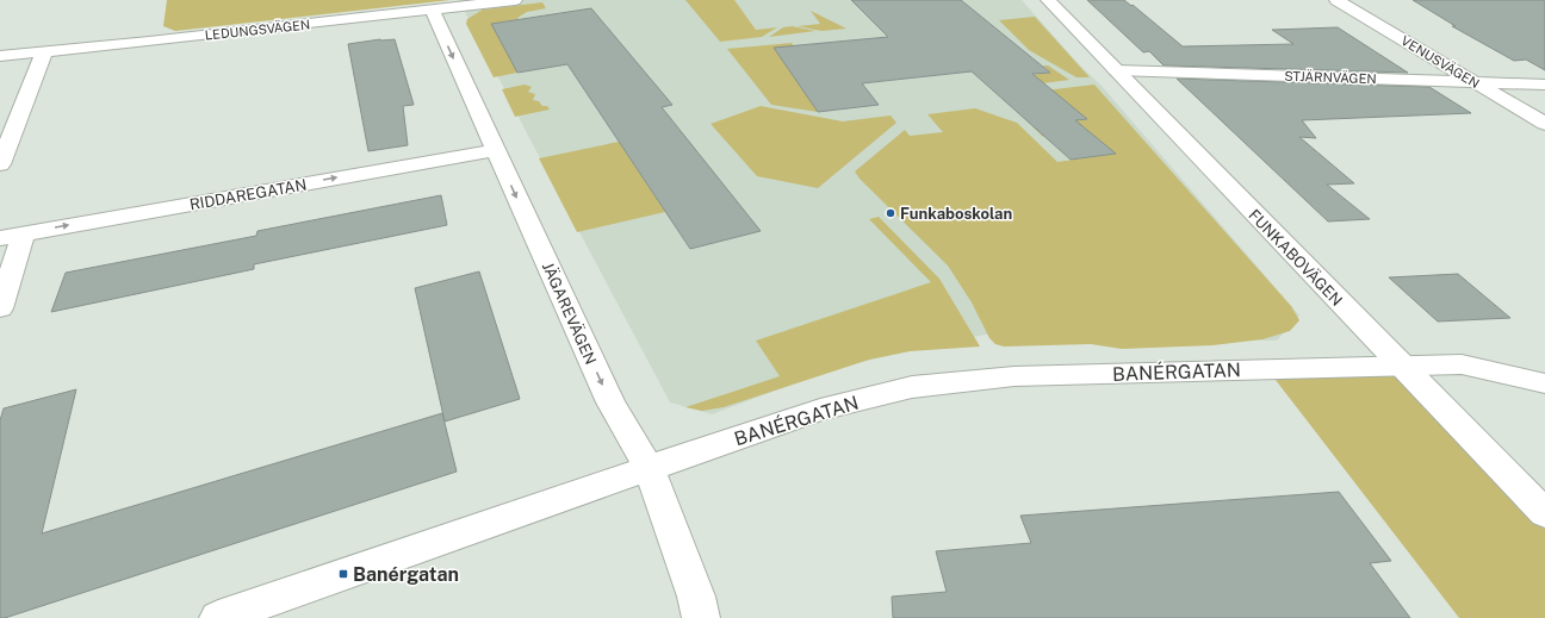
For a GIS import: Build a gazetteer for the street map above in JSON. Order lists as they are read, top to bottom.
{
  "streets": {
    "street": [
      "LEDUNGSVÄGEN",
      "VENUSVÄGEN",
      "STJÄRNVÄGEN",
      "RIDDAREGATAN",
      "FUNKABOVÄGEN",
      "JÄGAREVÄGEN",
      "BANÉRGATAN"
    ]
  },
  "crossings": [
    ["LEDUNGSVÄGEN", "JÄGAREVÄGEN"],
    ["VENUSVÄGEN", "STJÄRNVÄGEN"],
    ["STJÄRNVÄGEN", "FUNKABOVÄGEN"],
    ["RIDDAREGATAN", "JÄGAREVÄGEN"],
    ["FUNKABOVÄGEN", "BANÉRGATAN"],
    ["JÄGAREVÄGEN", "BANÉRGATAN"]
  ],
  "one_way": ["RIDDAREGATAN", "JÄGAREVÄGEN"],
  "places": {
    "other": ["Funkaboskolan"],
    "transit": ["Banérgatan"]
  }
}
